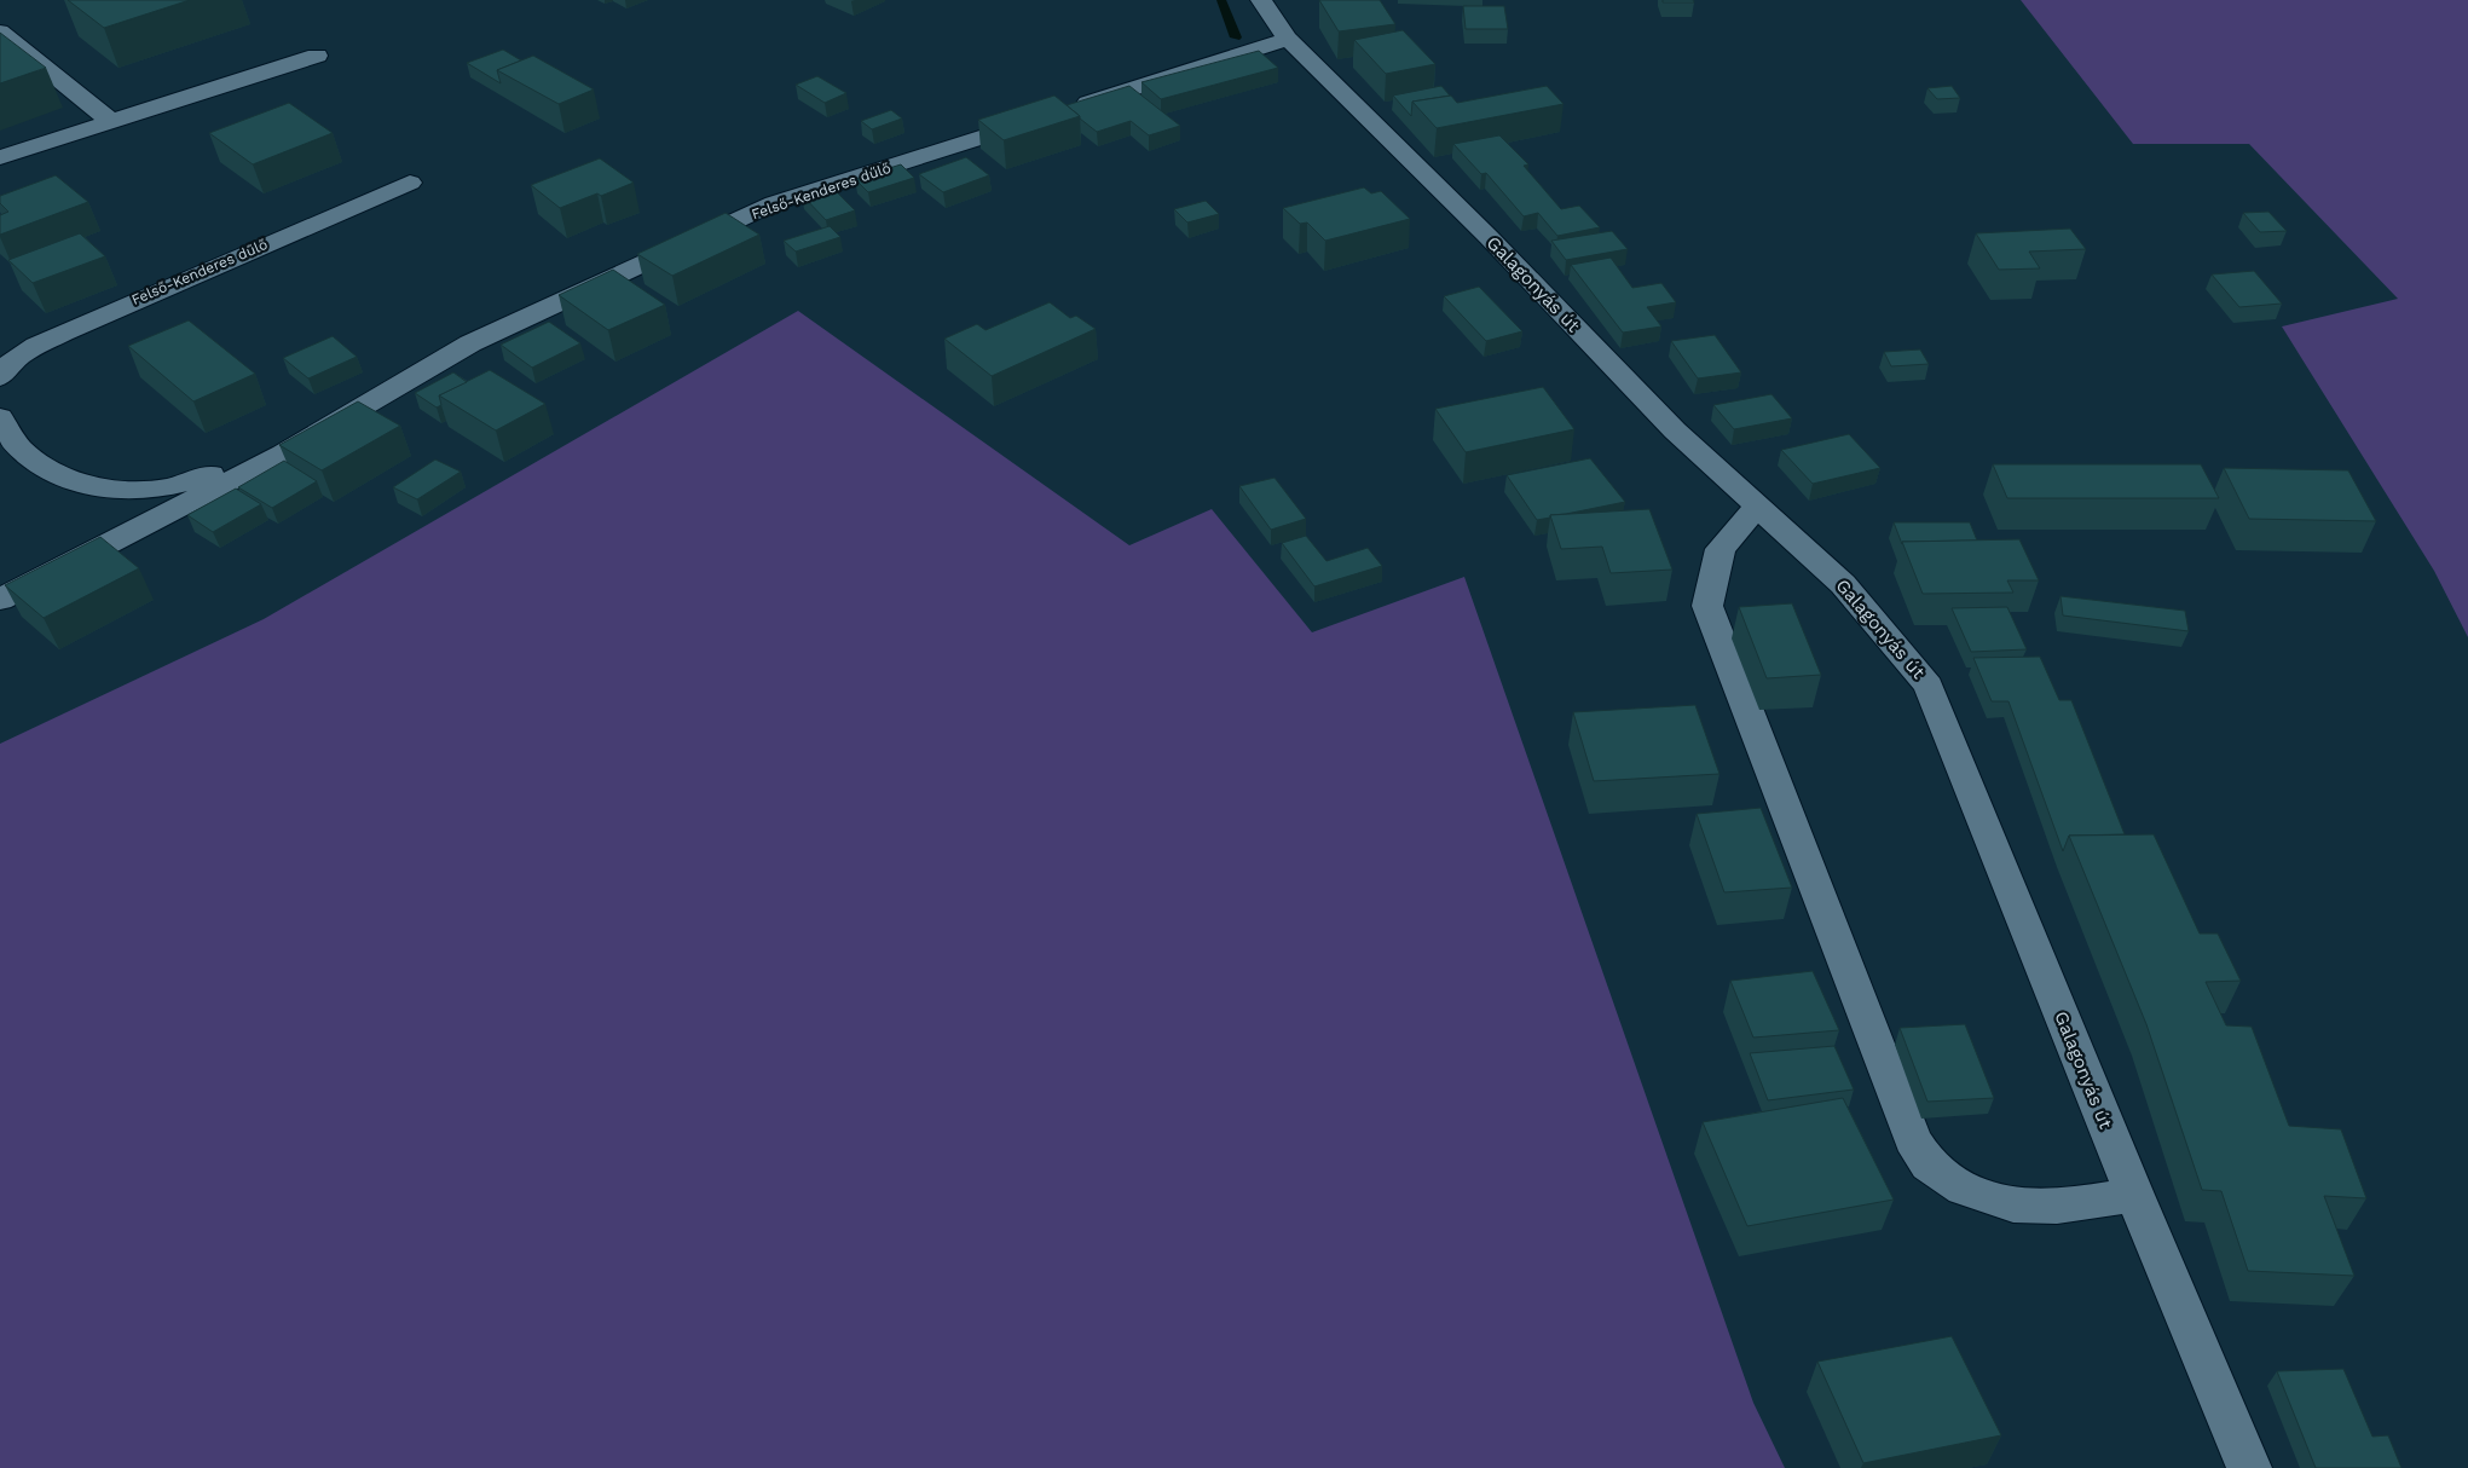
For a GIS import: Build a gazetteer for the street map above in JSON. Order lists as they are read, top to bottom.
{
  "streets": {
    "street": ["Felső-Kenderes dűlő", "Galagonyás út"]
  },
  "crossings": [
    ["Felső-Kenderes dűlő", "Galagonyás út"]
  ]
}
